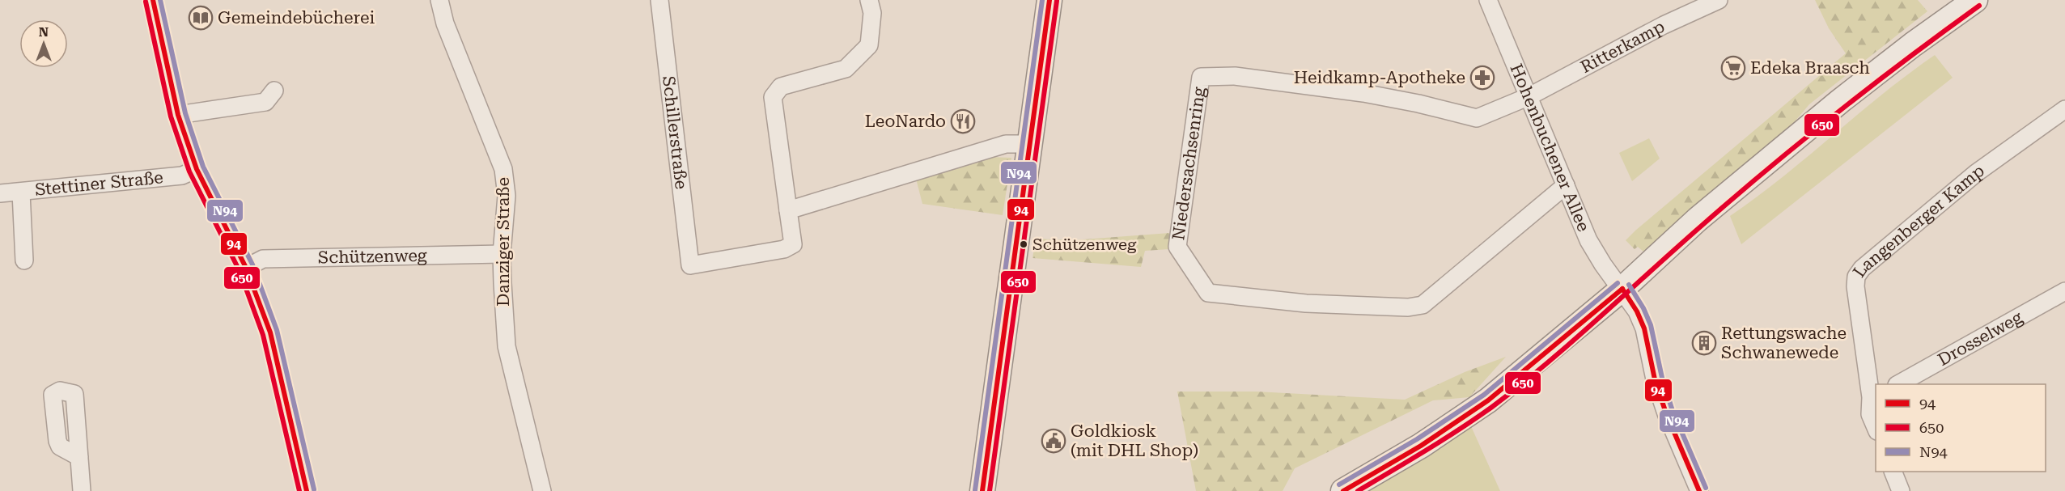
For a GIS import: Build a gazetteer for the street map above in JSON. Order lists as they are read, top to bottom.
{
  "streets": {
    "street": [
      "Ritterkamp",
      "Schillerstraße",
      "Hohenbuchener Allee",
      "Niedersachsenring",
      "Stettiner Straße",
      "Langenberger Kamp",
      "Danziger Straße",
      "Schützenweg",
      "Drosselweg"
    ]
  },
  "crossings": [
    ["Ritterkamp", "Hohenbuchener Allee"],
    ["Ritterkamp", "Niedersachsenring"],
    ["Hohenbuchener Allee", "Niedersachsenring"],
    ["Danziger Straße", "Schützenweg"]
  ],
  "places": {
    "library": ["Gemeindebücherei"],
    "supermarket": ["Edeka Braasch"],
    "pharmacy": ["Heidkamp-Apotheke"],
    "restaurant": ["LeoNardo"],
    "other": ["Schützenweg"],
    "building": ["Rettungswache Schwanewede"],
    "public building": ["Goldkiosk (mit DHL Shop)"]
  },
  "lines": ["transit line 94", "transit line N94", "transit line 650"],
  "legend": ["94", "650", "N94"],
  "north": "top"
}
